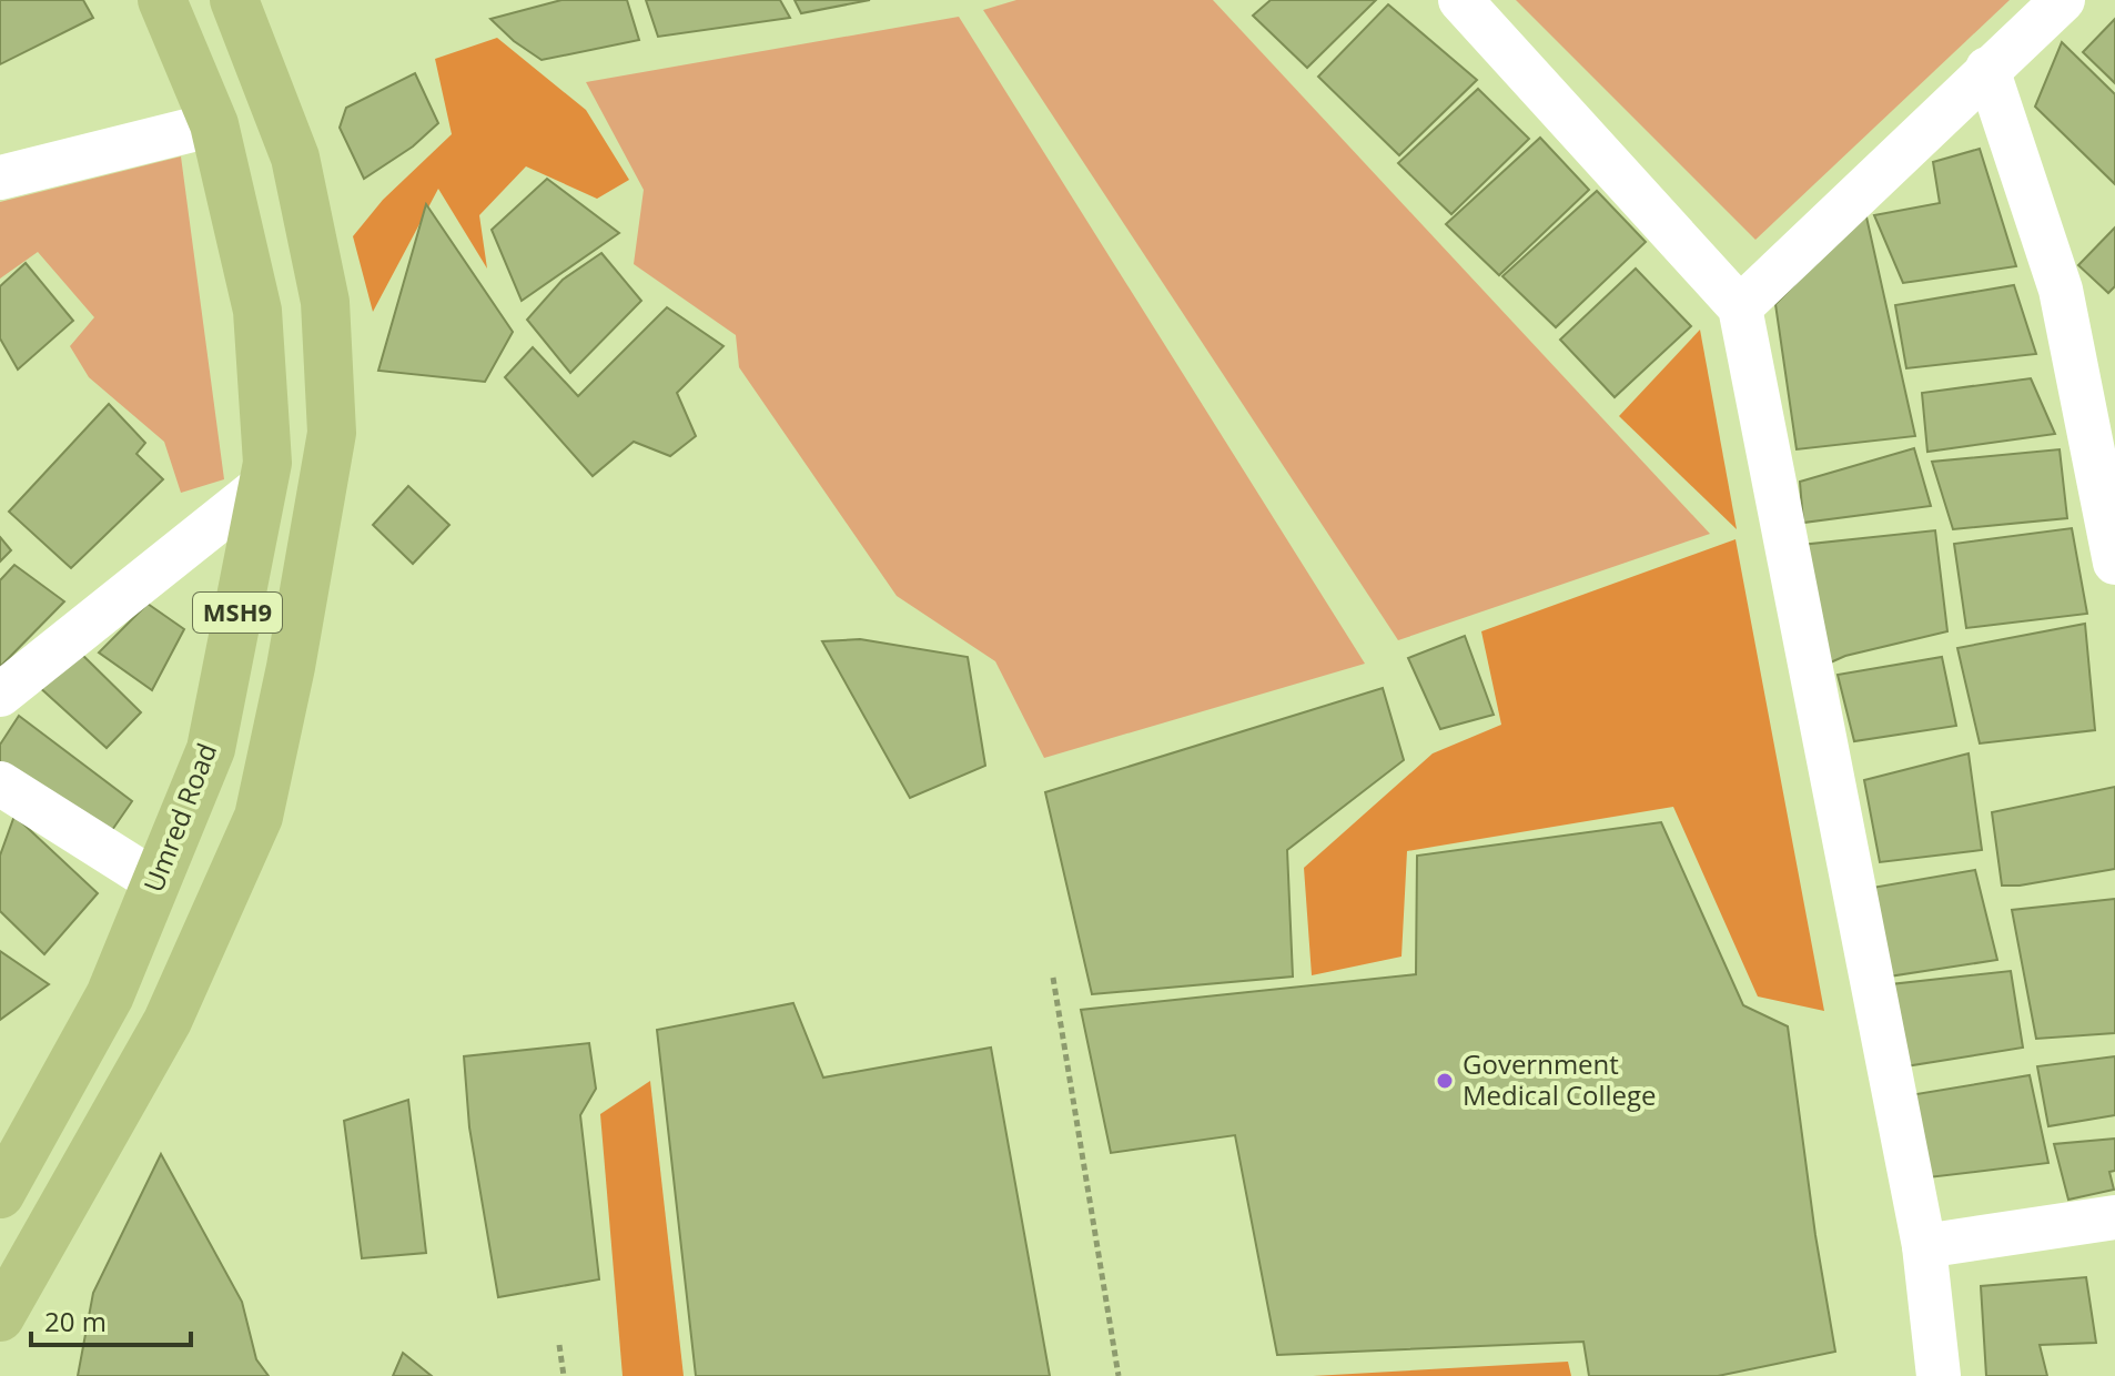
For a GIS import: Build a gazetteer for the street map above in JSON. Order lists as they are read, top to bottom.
{
  "streets": {
    "main road": ["MSH9", "Umred Road"]
  },
  "places": ["Government Medical College"],
  "scale_bar": "20 m"
}
